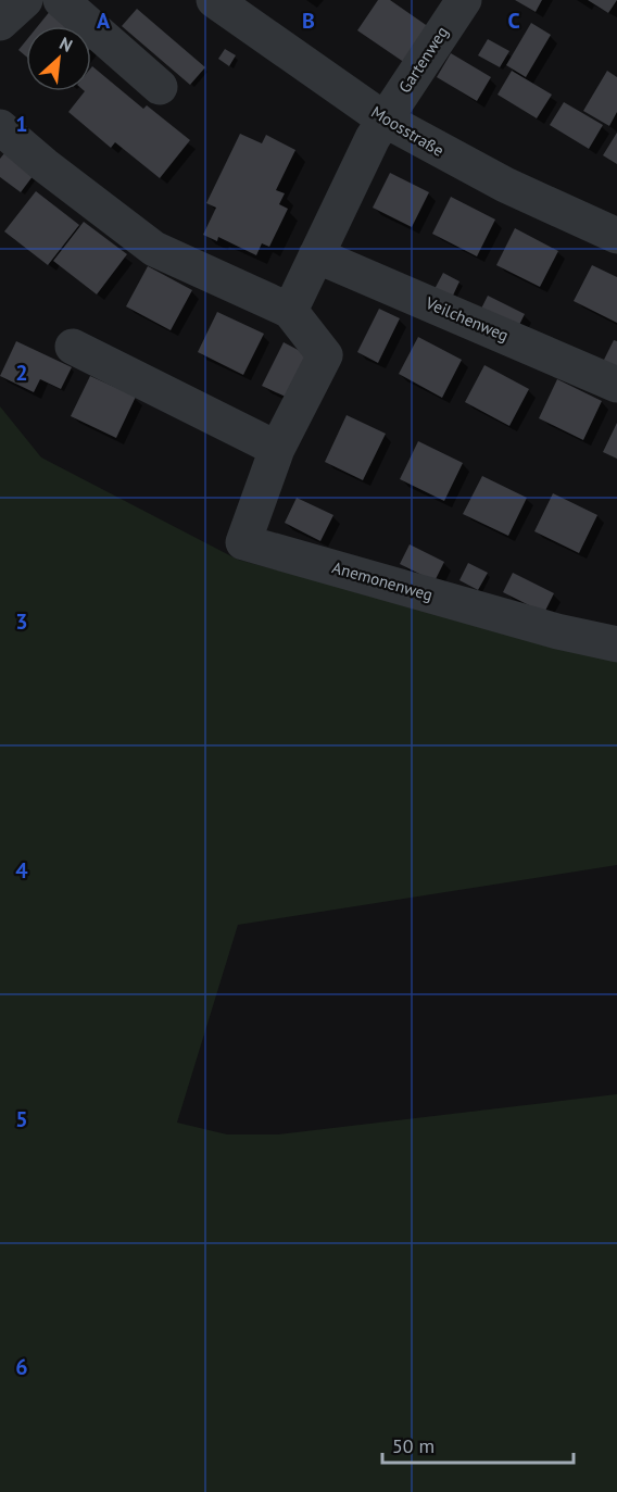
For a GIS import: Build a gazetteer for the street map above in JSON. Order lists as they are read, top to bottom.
{
  "streets": {
    "street": [
      "Gartenweg",
      "Moosstraße",
      "Veilchenweg",
      "Anemonenweg"
    ]
  },
  "crossings": [
    ["Gartenweg", "Moosstraße"]
  ],
  "scale_bar": "50 m",
  "north": "top right",
  "grid": {
    "columns": ["A", "B", "C"],
    "rows": [
      "1",
      "2",
      "3",
      "4",
      "5",
      "6"
    ]
  }
}
